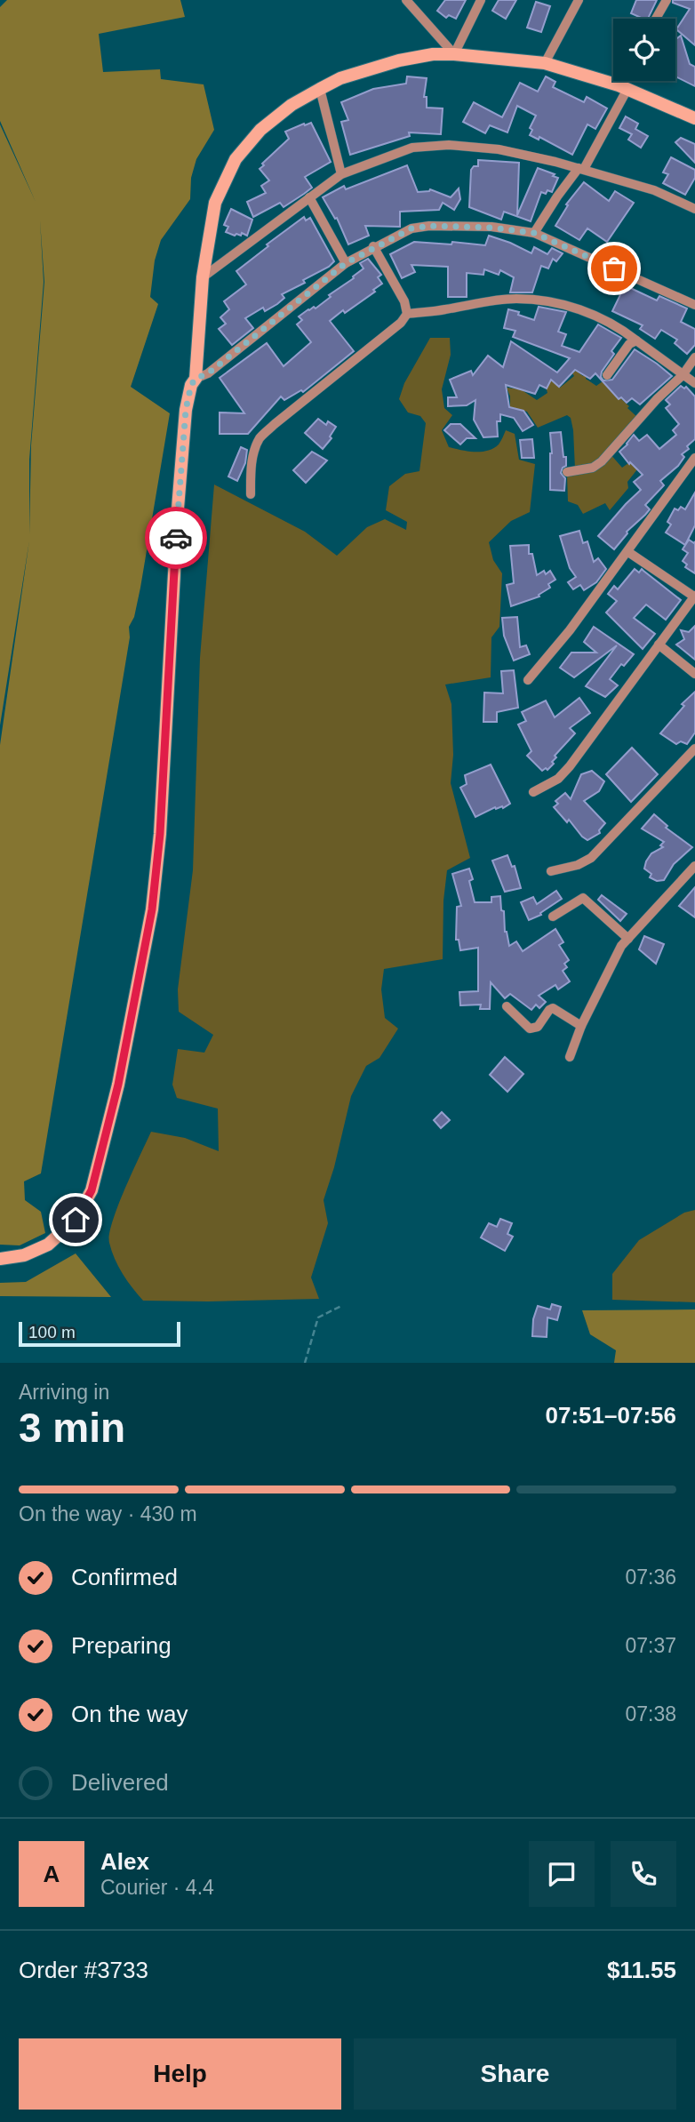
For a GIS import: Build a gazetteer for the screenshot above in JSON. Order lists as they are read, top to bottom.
{
  "scale_bar": "100 m",
  "page": {
    "scale": "100 m",
    "heading": ["3 min", "Arriving in", "07:51–07:56"],
    "panel": [
      "Alex",
      "Courier · 4.4",
      "Order #3733",
      "$11.55"
    ],
    "bar": "On the way · 430 m",
    "list": [
      ["Confirmed", "07:36"],
      ["Preparing", "07:37"],
      ["On the way", "07:38"],
      "Delivered"
    ],
    "round": "A",
    "buttons": ["Help", "Share"]
  }
}
